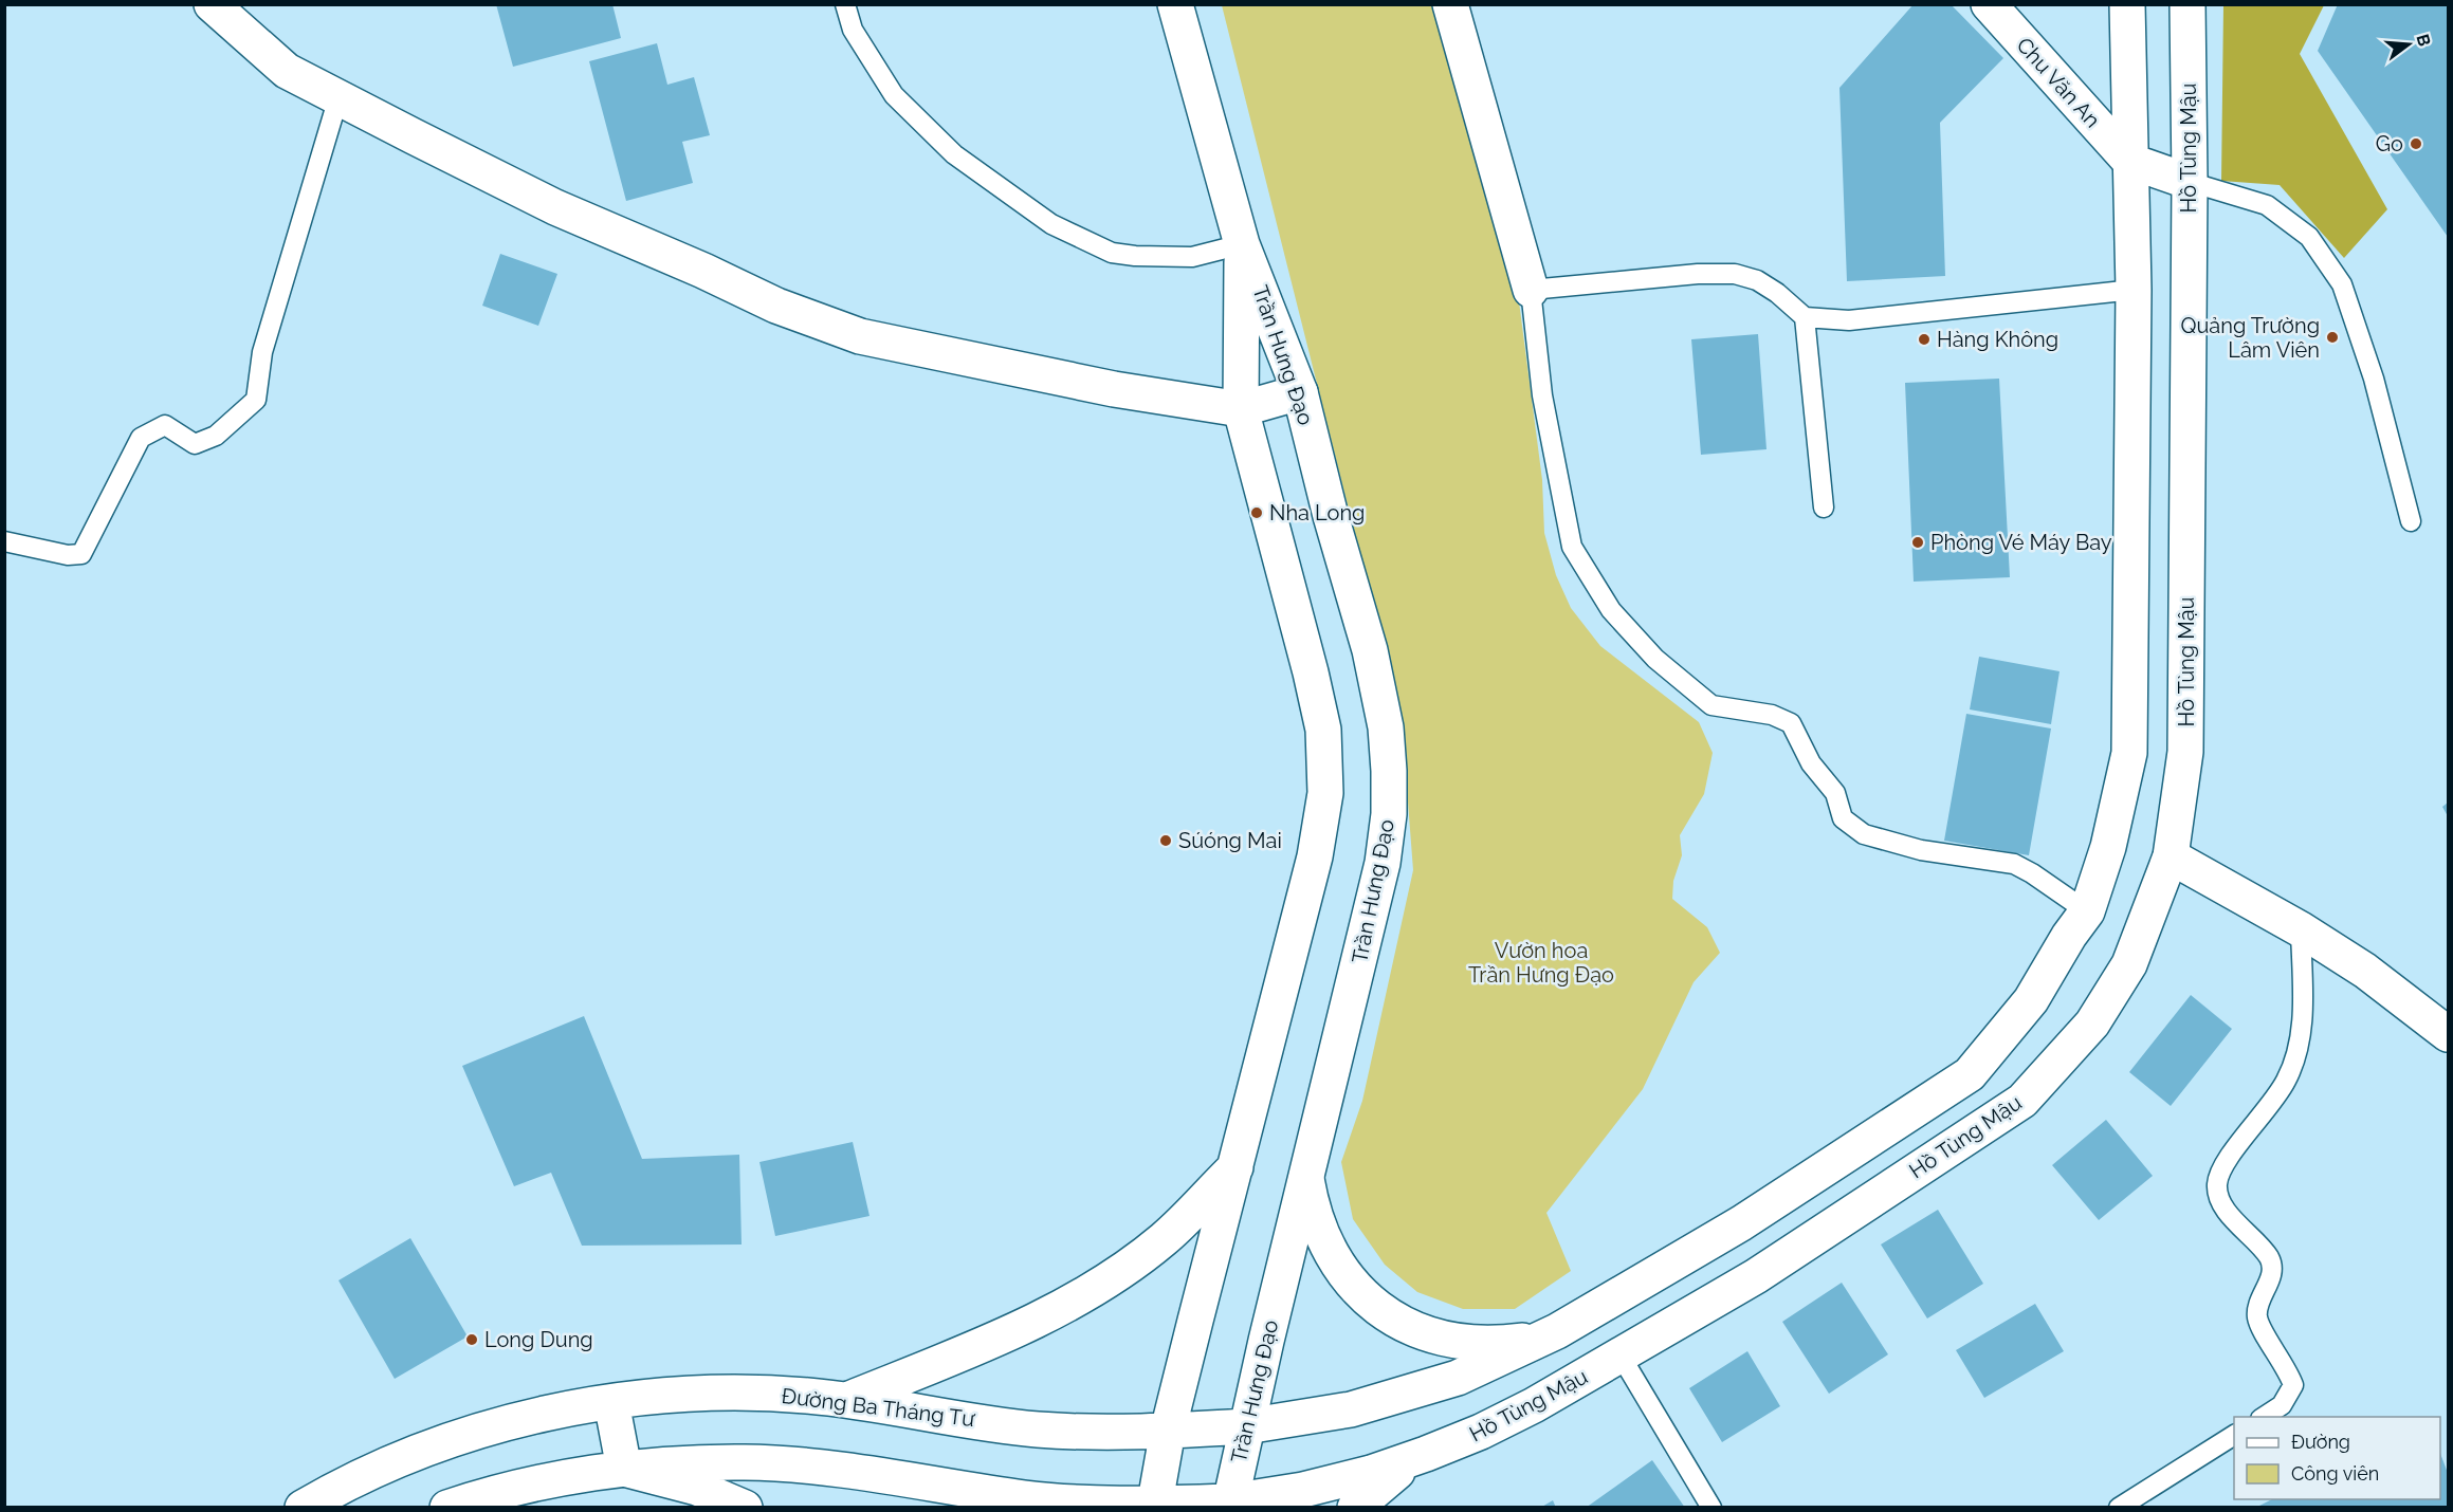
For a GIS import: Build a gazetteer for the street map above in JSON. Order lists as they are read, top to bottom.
{
  "streets": {
    "main road": [
      "Chu Văn An",
      "Hồ Tùng Mậu",
      "Trần Hưng Đạo",
      "Đường Ba Tháng Tư"
    ]
  },
  "crossings": [
    ["Hồ Tùng Mậu", "Trần Hưng Đạo"],
    ["Trần Hưng Đạo", "Đường Ba Tháng Tư"]
  ],
  "parks": ["Vườn hoa Trần Hưng Đạo"],
  "places": [
    "Go",
    "Quảng Trường Lâm Viên",
    "Hàng Không",
    "Nha Long",
    "Phòng Vé Máy Bay",
    "Súóng Mai",
    "Long Dung"
  ],
  "legend": ["Đường", "Công viên"],
  "north": "right"
}
